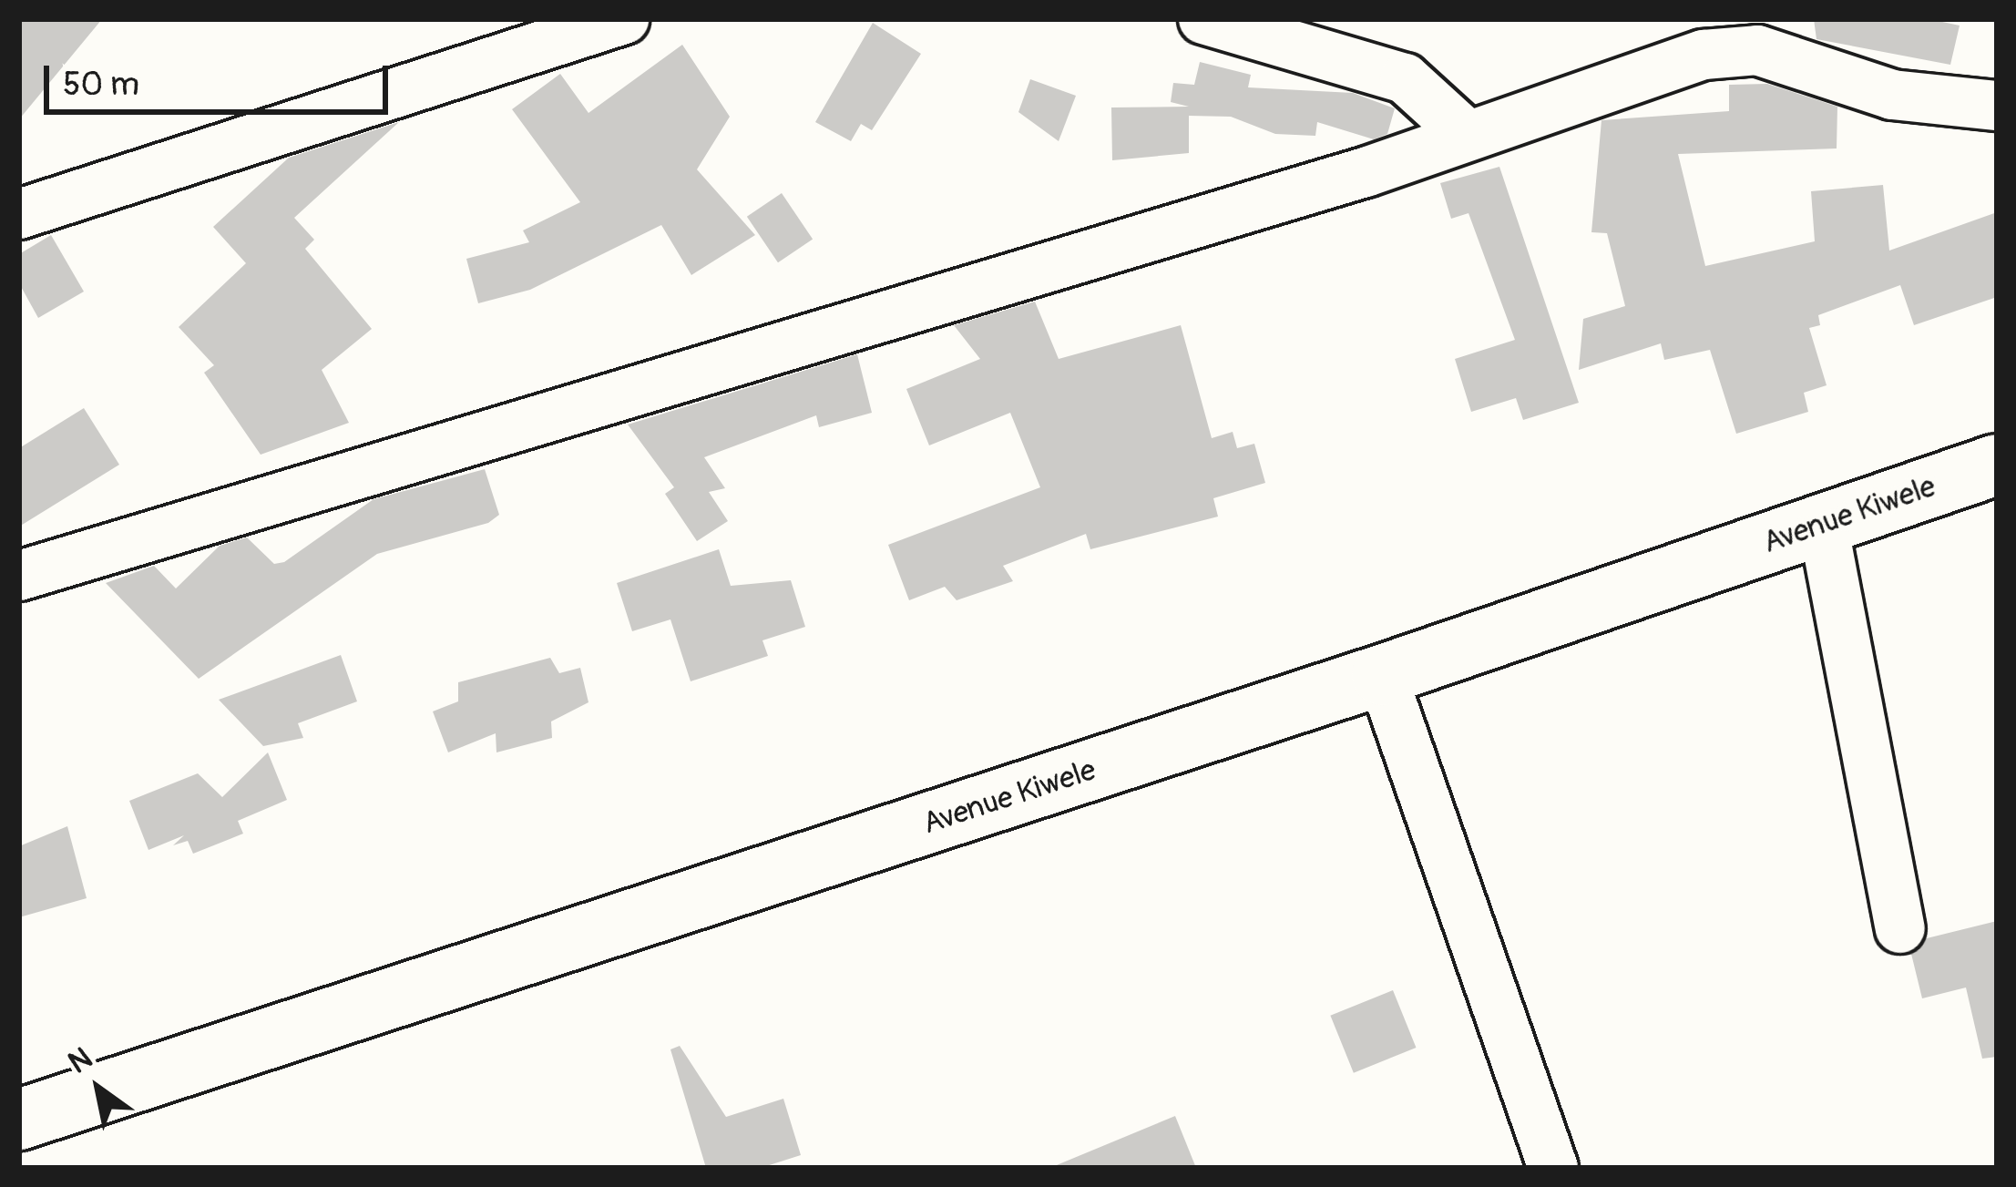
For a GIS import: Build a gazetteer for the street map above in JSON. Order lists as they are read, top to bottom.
{
  "streets": {
    "street": ["Avenue Kiwele"]
  },
  "scale_bar": "50 m",
  "north": "top left"
}
